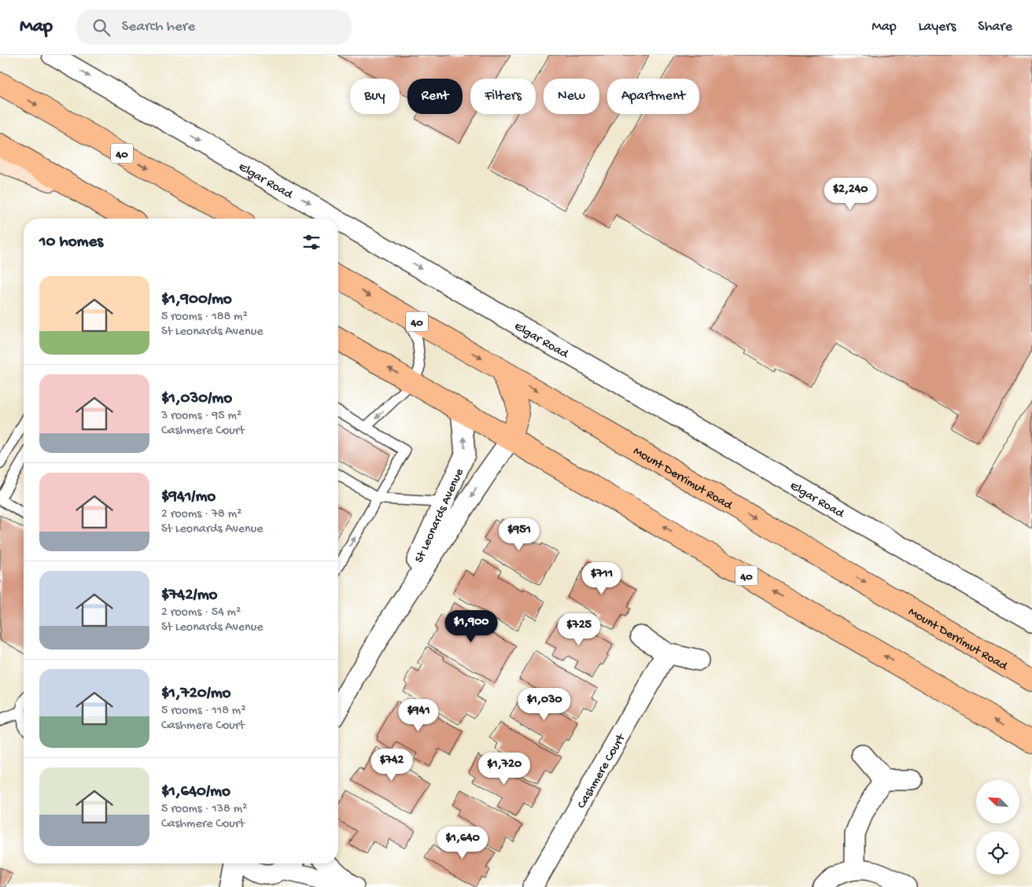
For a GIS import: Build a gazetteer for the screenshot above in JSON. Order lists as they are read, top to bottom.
{
  "streets": {
    "main road": ["40", "Mount Derrimut Road"],
    "street": ["Elgar Road", "St Leonards Avenue", "Cashmere Court"]
  },
  "crossings": [
    ["40", "St Leonards Avenue"]
  ],
  "one_way": ["Elgar Road"],
  "north": "top left",
  "page": {
    "header": "Map",
    "search": "Search here",
    "nav": ["Map", "Layers", "Share"],
    "chip": [
      "Buy",
      "Rent",
      "Filters",
      "New",
      "Apartment"
    ],
    "price": [
      "$2,240",
      "$951",
      "$711",
      "$1,900",
      "$725",
      "$1,030",
      "$941",
      "$742",
      "$1,720",
      "$1,640"
    ],
    "heading": "10 homes",
    "list": [
      {
        "name": "$1,900/mo",
        "note": "5 rooms · 188 m² · St Leonards Avenue"
      },
      {
        "name": "$1,030/mo",
        "note": "3 rooms · 95 m² · Cashmere Court"
      },
      {
        "name": "$941/mo",
        "note": "2 rooms · 78 m² · St Leonards Avenue"
      },
      {
        "name": "$742/mo",
        "note": "2 rooms · 54 m² · St Leonards Avenue"
      },
      {
        "name": "$1,720/mo",
        "note": "5 rooms · 118 m² · Cashmere Court"
      },
      {
        "name": "$1,640/mo",
        "note": "5 rooms · 138 m² · Cashmere Court"
      }
    ]
  }
}
